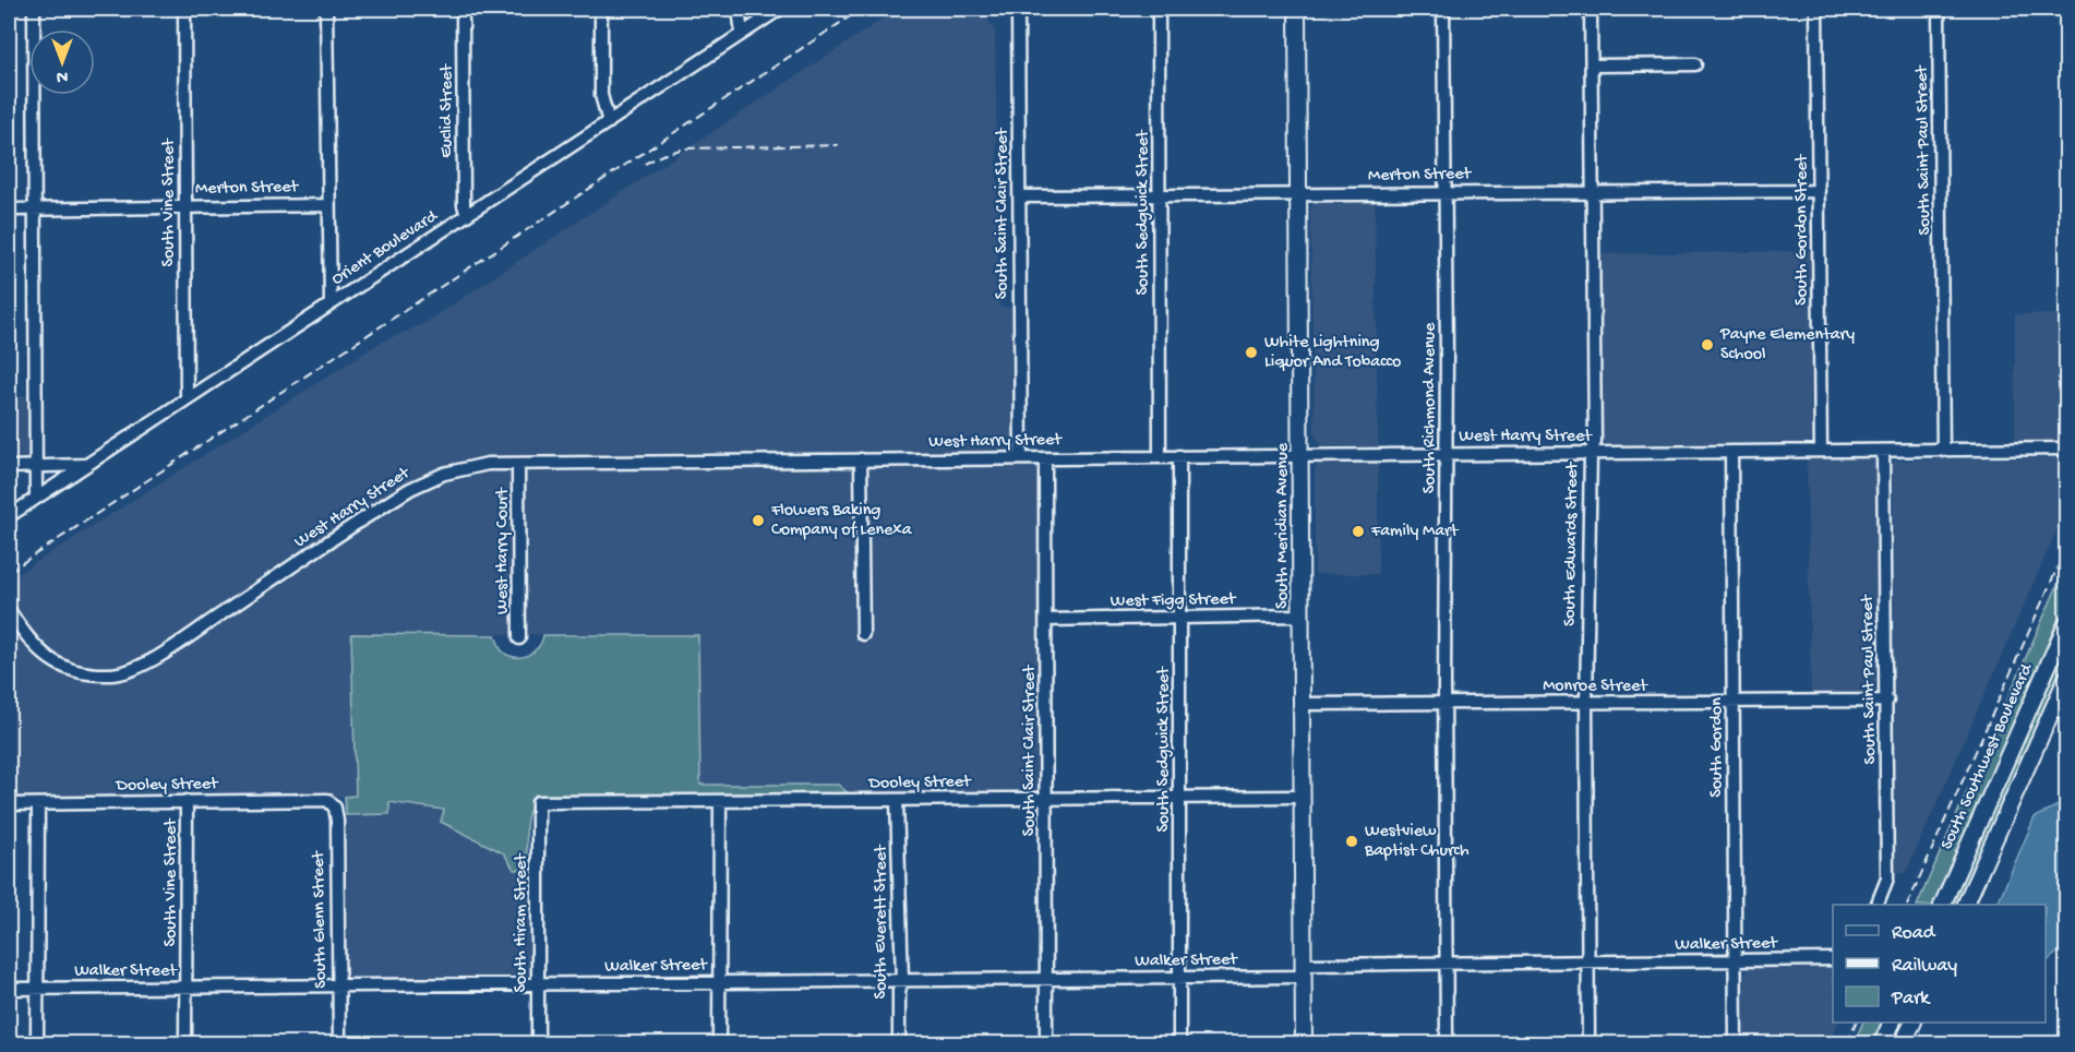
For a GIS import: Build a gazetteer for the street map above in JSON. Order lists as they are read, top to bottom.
{
  "streets": {
    "main road": ["South Meridian Avenue", "South Southwest Boulevard"],
    "street": [
      "Euclid Street",
      "South Saint Paul Street",
      "Merton Street",
      "South Vine Street",
      "South Sedgwick Street",
      "South Saint Clair Street",
      "South Gordon Street",
      "Orient Boulevard",
      "South Richmond Avenue",
      "West Harry Street",
      "South Edwards Street",
      "West Harry Court",
      "West Figg Street",
      "Monroe Street",
      "South Gordon",
      "Dooley Street",
      "South Glenn Street",
      "South Everett Street",
      "South Hiram Street",
      "Walker Street"
    ]
  },
  "crossings": [
    ["Euclid Street", "Orient Boulevard"],
    ["South Saint Paul Street", "West Harry Street"],
    ["South Saint Paul Street", "Monroe Street"],
    ["Merton Street", "South Vine Street"],
    ["Merton Street", "South Sedgwick Street"],
    ["Merton Street", "South Saint Clair Street"],
    ["Merton Street", "South Gordon Street"],
    ["Merton Street", "South Richmond Avenue"],
    ["Merton Street", "South Meridian Avenue"],
    ["Merton Street", "South Edwards Street"],
    ["South Vine Street", "Orient Boulevard"],
    ["South Vine Street", "Dooley Street"],
    ["South Vine Street", "Walker Street"],
    ["South Sedgwick Street", "West Harry Street"],
    ["South Sedgwick Street", "West Figg Street"],
    ["South Sedgwick Street", "Dooley Street"],
    ["South Sedgwick Street", "Walker Street"],
    ["South Saint Clair Street", "West Harry Street"],
    ["South Saint Clair Street", "West Figg Street"],
    ["South Saint Clair Street", "Dooley Street"],
    ["South Saint Clair Street", "Walker Street"],
    ["South Gordon Street", "West Harry Street"],
    ["South Richmond Avenue", "West Harry Street"],
    ["South Richmond Avenue", "Monroe Street"],
    ["South Richmond Avenue", "Walker Street"],
    ["West Harry Street", "South Meridian Avenue"],
    ["West Harry Street", "South Edwards Street"],
    ["West Harry Street", "West Harry Court"],
    ["West Harry Street", "South Gordon"],
    ["South Meridian Avenue", "West Figg Street"],
    ["South Meridian Avenue", "Monroe Street"],
    ["South Meridian Avenue", "Dooley Street"],
    ["South Meridian Avenue", "Walker Street"],
    ["South Edwards Street", "Monroe Street"],
    ["South Edwards Street", "Walker Street"],
    ["Monroe Street", "South Gordon"],
    ["South Gordon", "Walker Street"],
    ["Dooley Street", "South Glenn Street"],
    ["Dooley Street", "South Everett Street"],
    ["Dooley Street", "South Hiram Street"],
    ["South Glenn Street", "Walker Street"],
    ["South Everett Street", "Walker Street"],
    ["South Hiram Street", "Walker Street"]
  ],
  "places": [
    "Payne Elementary School",
    "White Lightning Liquor And Tobacco",
    "Flowers Baking Company of Lenexa",
    "Family Mart",
    "Westview Baptist Church"
  ],
  "legend": ["Road", "Railway", "Park"],
  "north": "bottom"
}
